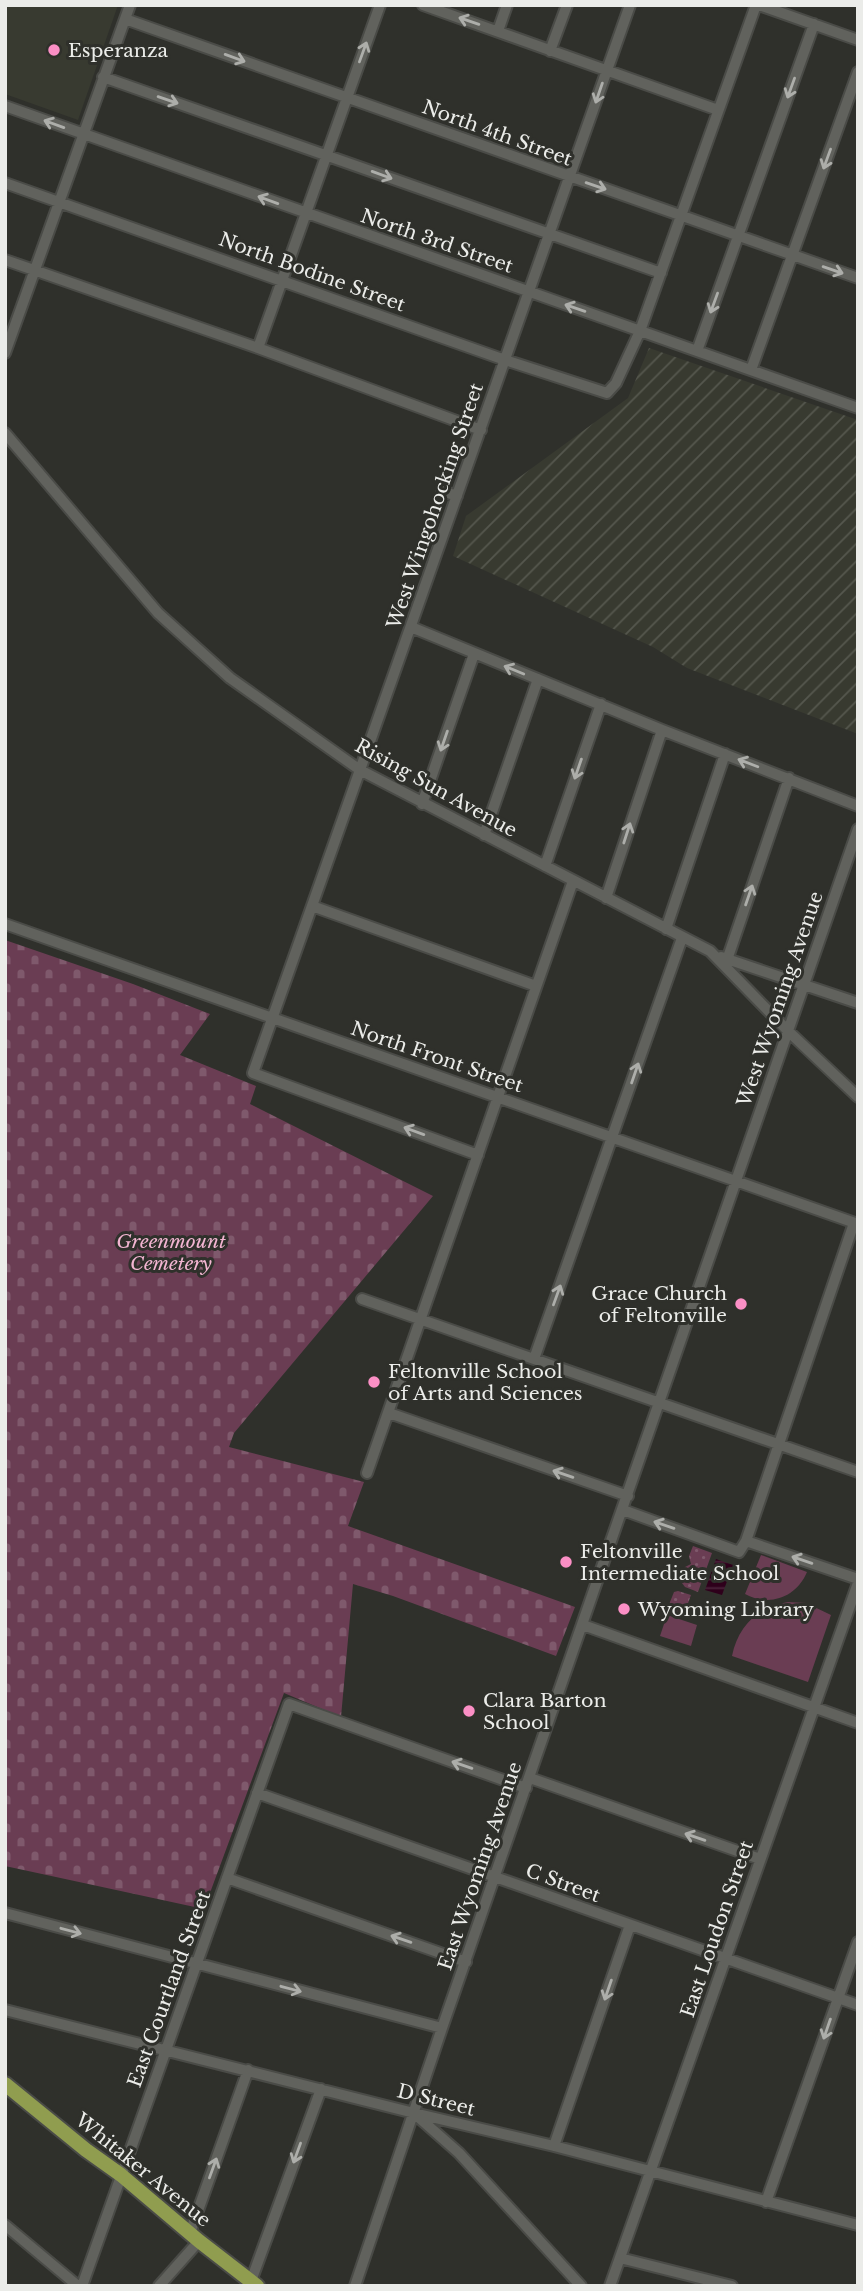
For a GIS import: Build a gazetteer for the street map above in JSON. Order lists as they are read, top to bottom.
{
  "streets": {
    "main road": ["Whitaker Avenue"],
    "street": [
      "North 4th Street",
      "North 3rd Street",
      "North Bodine Street",
      "West Wingohocking Street",
      "Rising Sun Avenue",
      "West Wyoming Avenue",
      "North Front Street",
      "East Wyoming Avenue",
      "C Street",
      "East Loudon Street",
      "East Courtland Street",
      "D Street"
    ]
  },
  "crossings": [
    ["North 4th Street", "West Wingohocking Street"],
    ["North 3rd Street", "North Bodine Street"],
    ["North 3rd Street", "West Wingohocking Street"],
    ["North Bodine Street", "West Wingohocking Street"],
    ["West Wingohocking Street", "Rising Sun Avenue"],
    ["West Wingohocking Street", "North Front Street"],
    ["Rising Sun Avenue", "West Wyoming Avenue"],
    ["West Wyoming Avenue", "North Front Street"],
    ["West Wyoming Avenue", "East Wyoming Avenue"],
    ["North Front Street", "East Wyoming Avenue"],
    ["East Wyoming Avenue", "C Street"],
    ["East Wyoming Avenue", "East Courtland Street"],
    ["East Wyoming Avenue", "D Street"],
    ["C Street", "East Loudon Street"],
    ["C Street", "East Courtland Street"],
    ["East Loudon Street", "D Street"],
    ["East Courtland Street", "D Street"],
    ["East Courtland Street", "Whitaker Avenue"]
  ],
  "parks": ["Greenmount Cemetery"],
  "places": [
    "Esperanza",
    "Grace Church of Feltonville",
    "Feltonville School of Arts and Sciences",
    "Feltonville Intermediate School",
    "Wyoming Library",
    "Clara Barton School"
  ]
}
